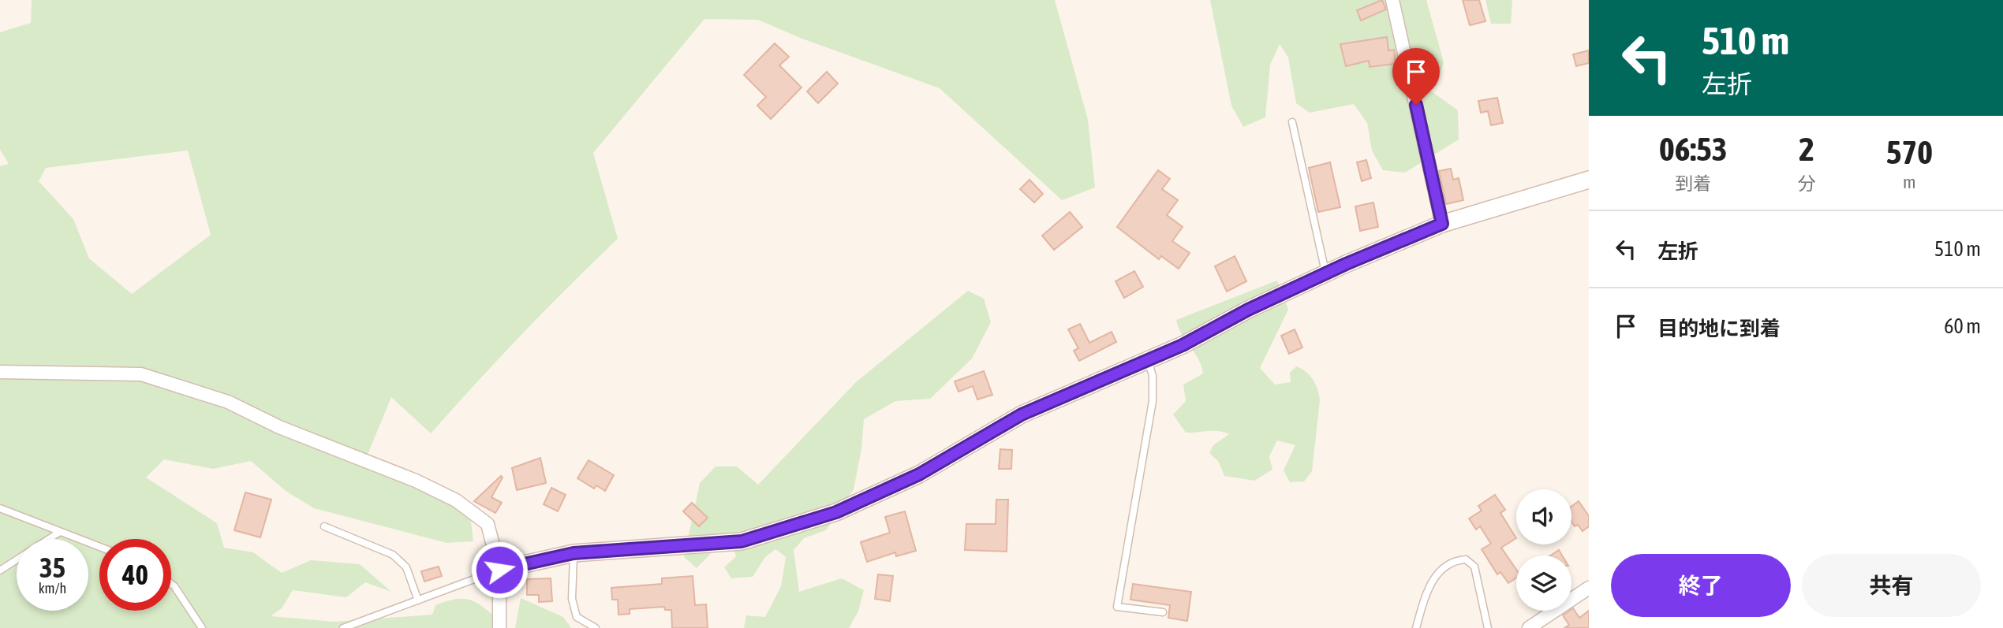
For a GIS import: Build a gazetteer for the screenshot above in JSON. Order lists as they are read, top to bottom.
{
  "page": {
    "turn": ["510 m", "左折"],
    "eta": [
      "06:53",
      "到着",
      "2",
      "分",
      "570",
      "m"
    ],
    "list": [
      {
        "name": "左折",
        "value": "510 m"
      },
      {
        "name": "目的地に到着",
        "value": "60 m"
      }
    ],
    "speed": "35 km/h",
    "limit": "40",
    "buttons": ["終了", "共有"]
  }
}
